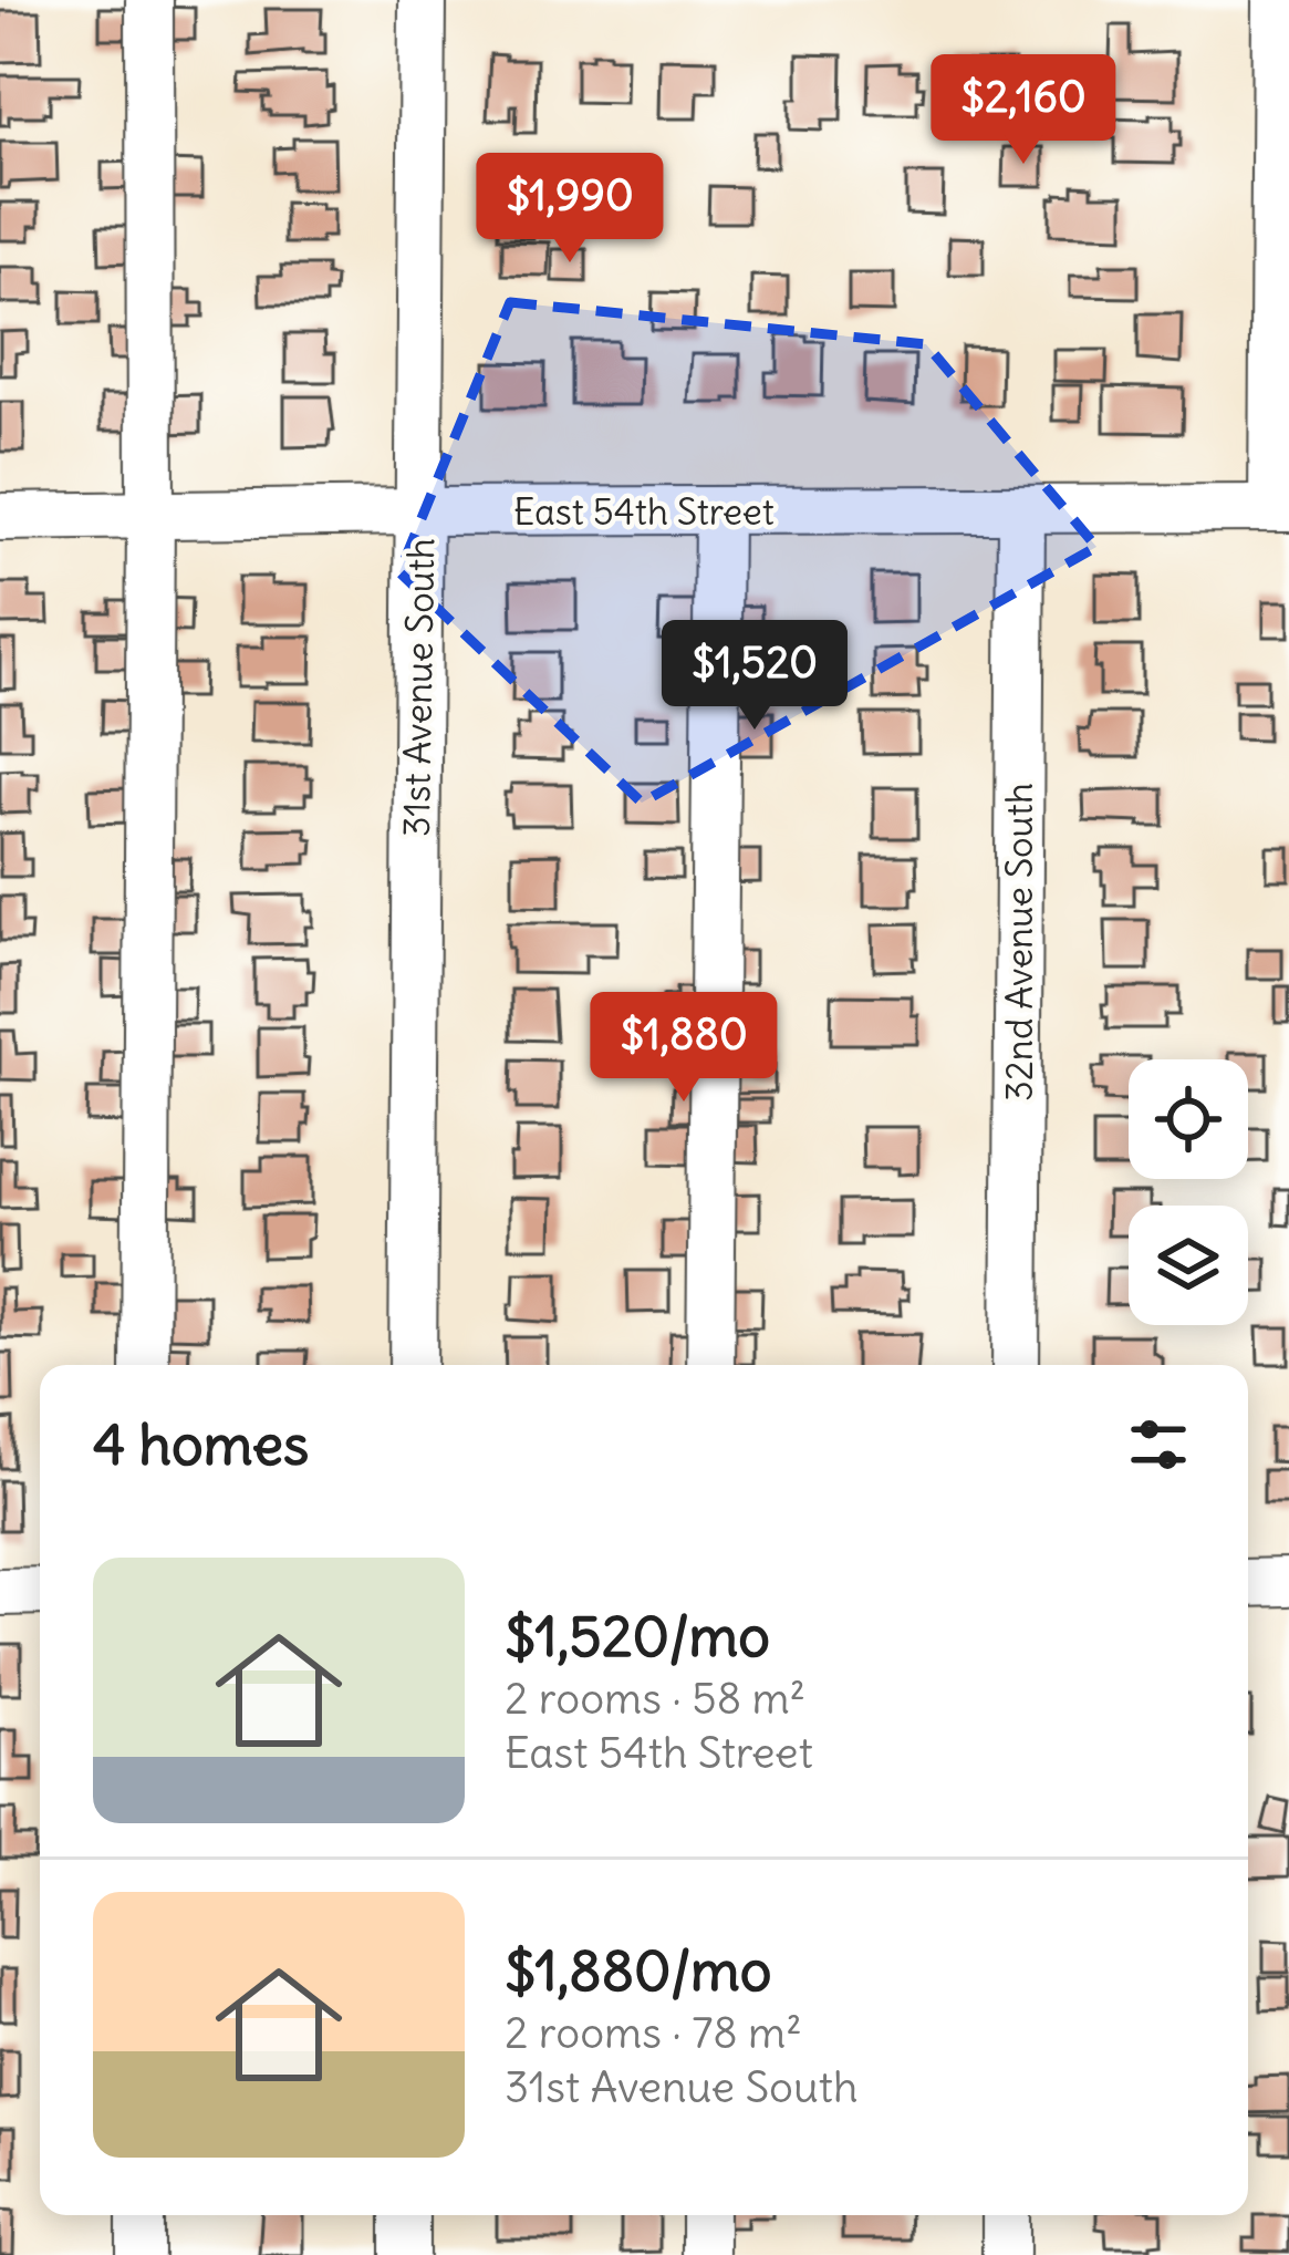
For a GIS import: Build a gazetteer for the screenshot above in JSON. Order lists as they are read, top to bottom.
{
  "streets": {
    "street": ["East 54th Street", "31st Avenue South", "32nd Avenue South"]
  },
  "crossings": [
    ["East 54th Street", "31st Avenue South"],
    ["East 54th Street", "32nd Avenue South"]
  ],
  "page": {
    "price": [
      "$2,160",
      "$1,990",
      "$1,520",
      "$1,880"
    ],
    "heading": "4 homes",
    "list": [
      {
        "name": "$1,520/mo",
        "note": "2 rooms · 58 m² · East 54th Street"
      },
      {
        "name": "$1,880/mo",
        "note": "2 rooms · 78 m² · 31st Avenue South"
      }
    ]
  }
}
